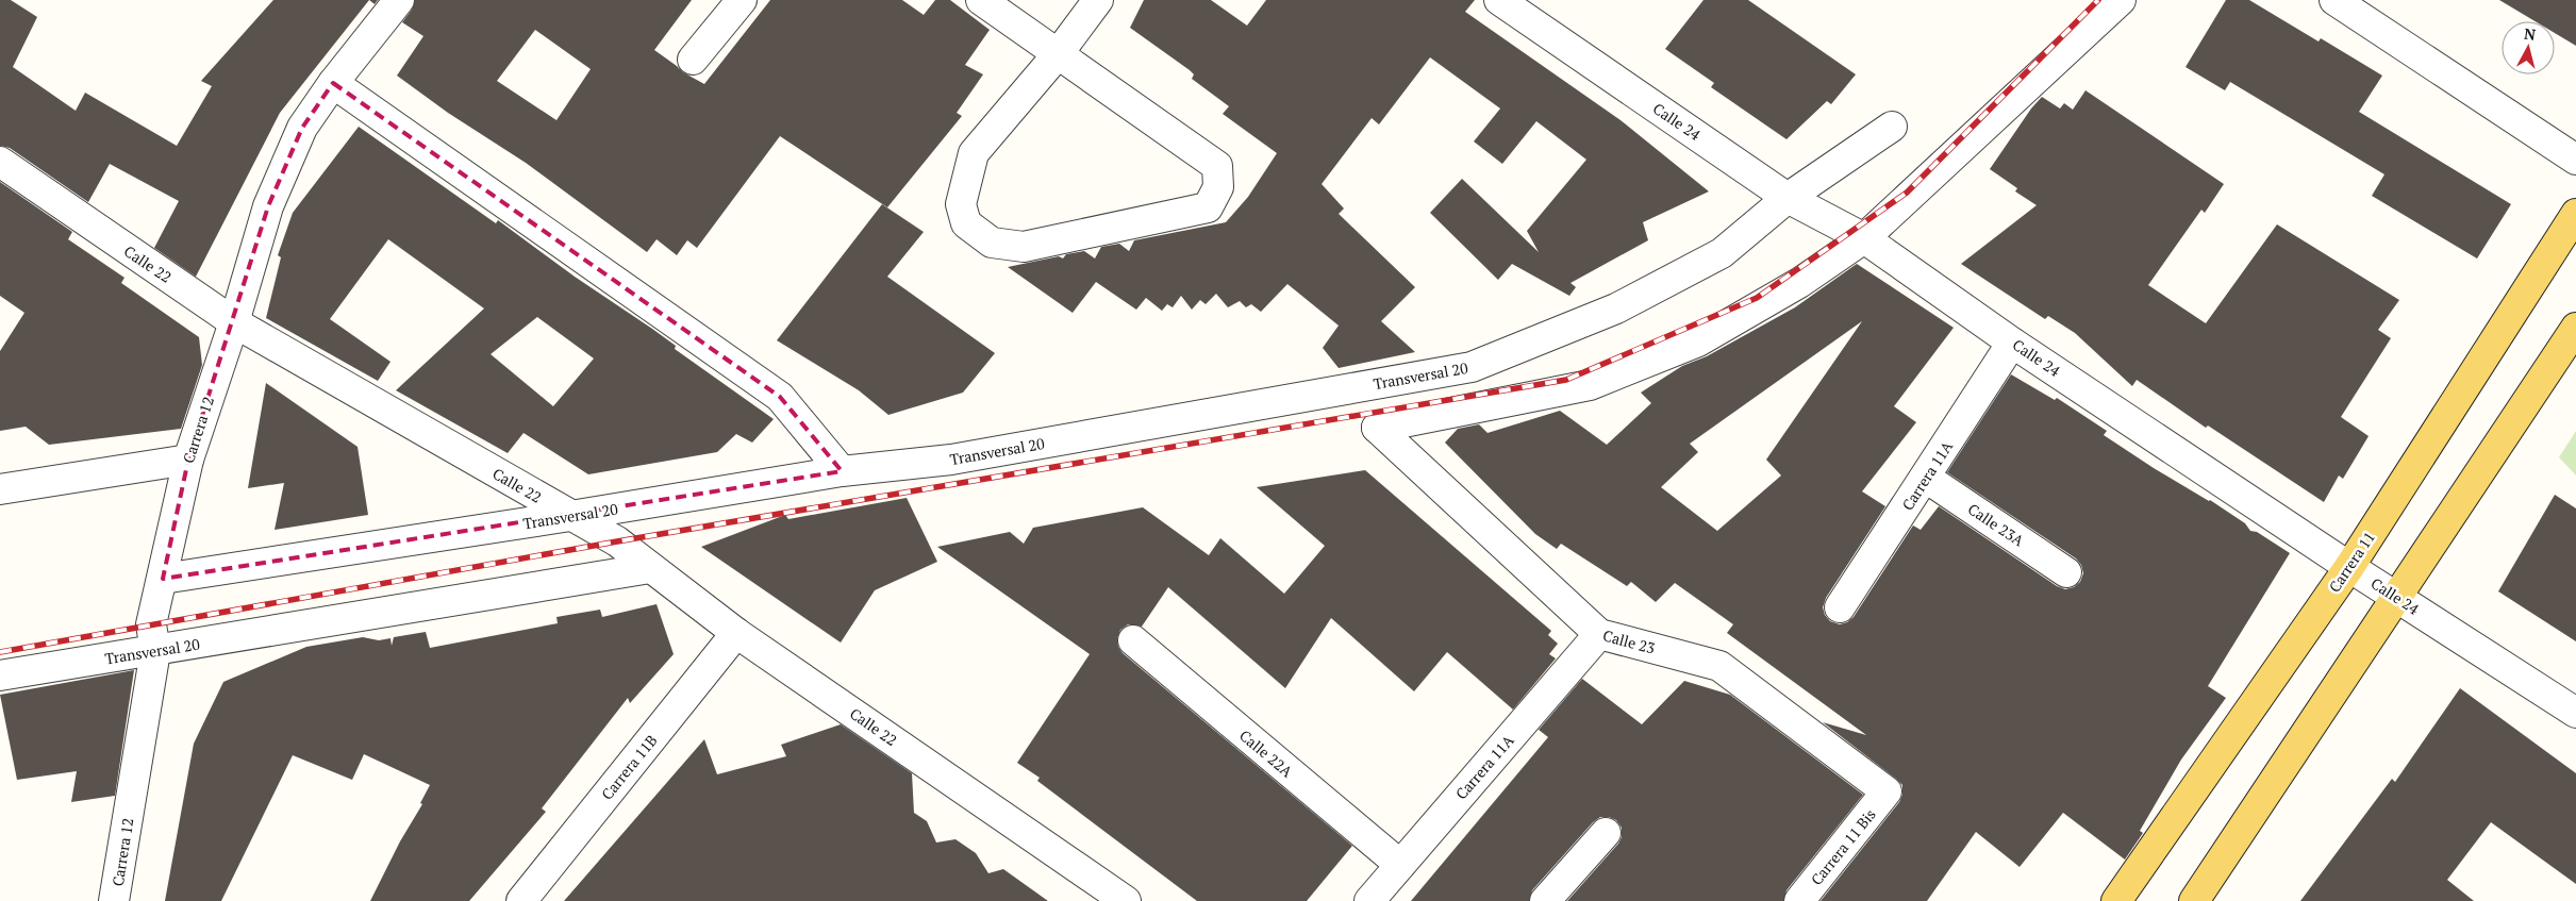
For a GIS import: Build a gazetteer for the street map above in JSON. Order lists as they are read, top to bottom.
{
  "streets": {
    "main road": ["Carrera 11"],
    "street": [
      "Calle 24",
      "Calle 22",
      "Transversal 20",
      "Carrera 12",
      "Carrera 11A",
      "Calle 23A",
      "Calle 23",
      "Calle 22A",
      "Carrera 11B",
      "Carrera 11 Bis"
    ]
  },
  "crossings": [
    ["Calle 24", "Transversal 20"],
    ["Calle 24", "Carrera 11A"],
    ["Calle 24", "Carrera 11"],
    ["Calle 24", "Calle 23"],
    ["Calle 22", "Transversal 20"],
    ["Calle 22", "Carrera 12"],
    ["Calle 22", "Carrera 11B"],
    ["Transversal 20", "Carrera 12"],
    ["Carrera 11A", "Calle 23A"],
    ["Carrera 11A", "Calle 23"],
    ["Carrera 11A", "Calle 22A"],
    ["Calle 23", "Carrera 11 Bis"]
  ],
  "north": "top"
}
